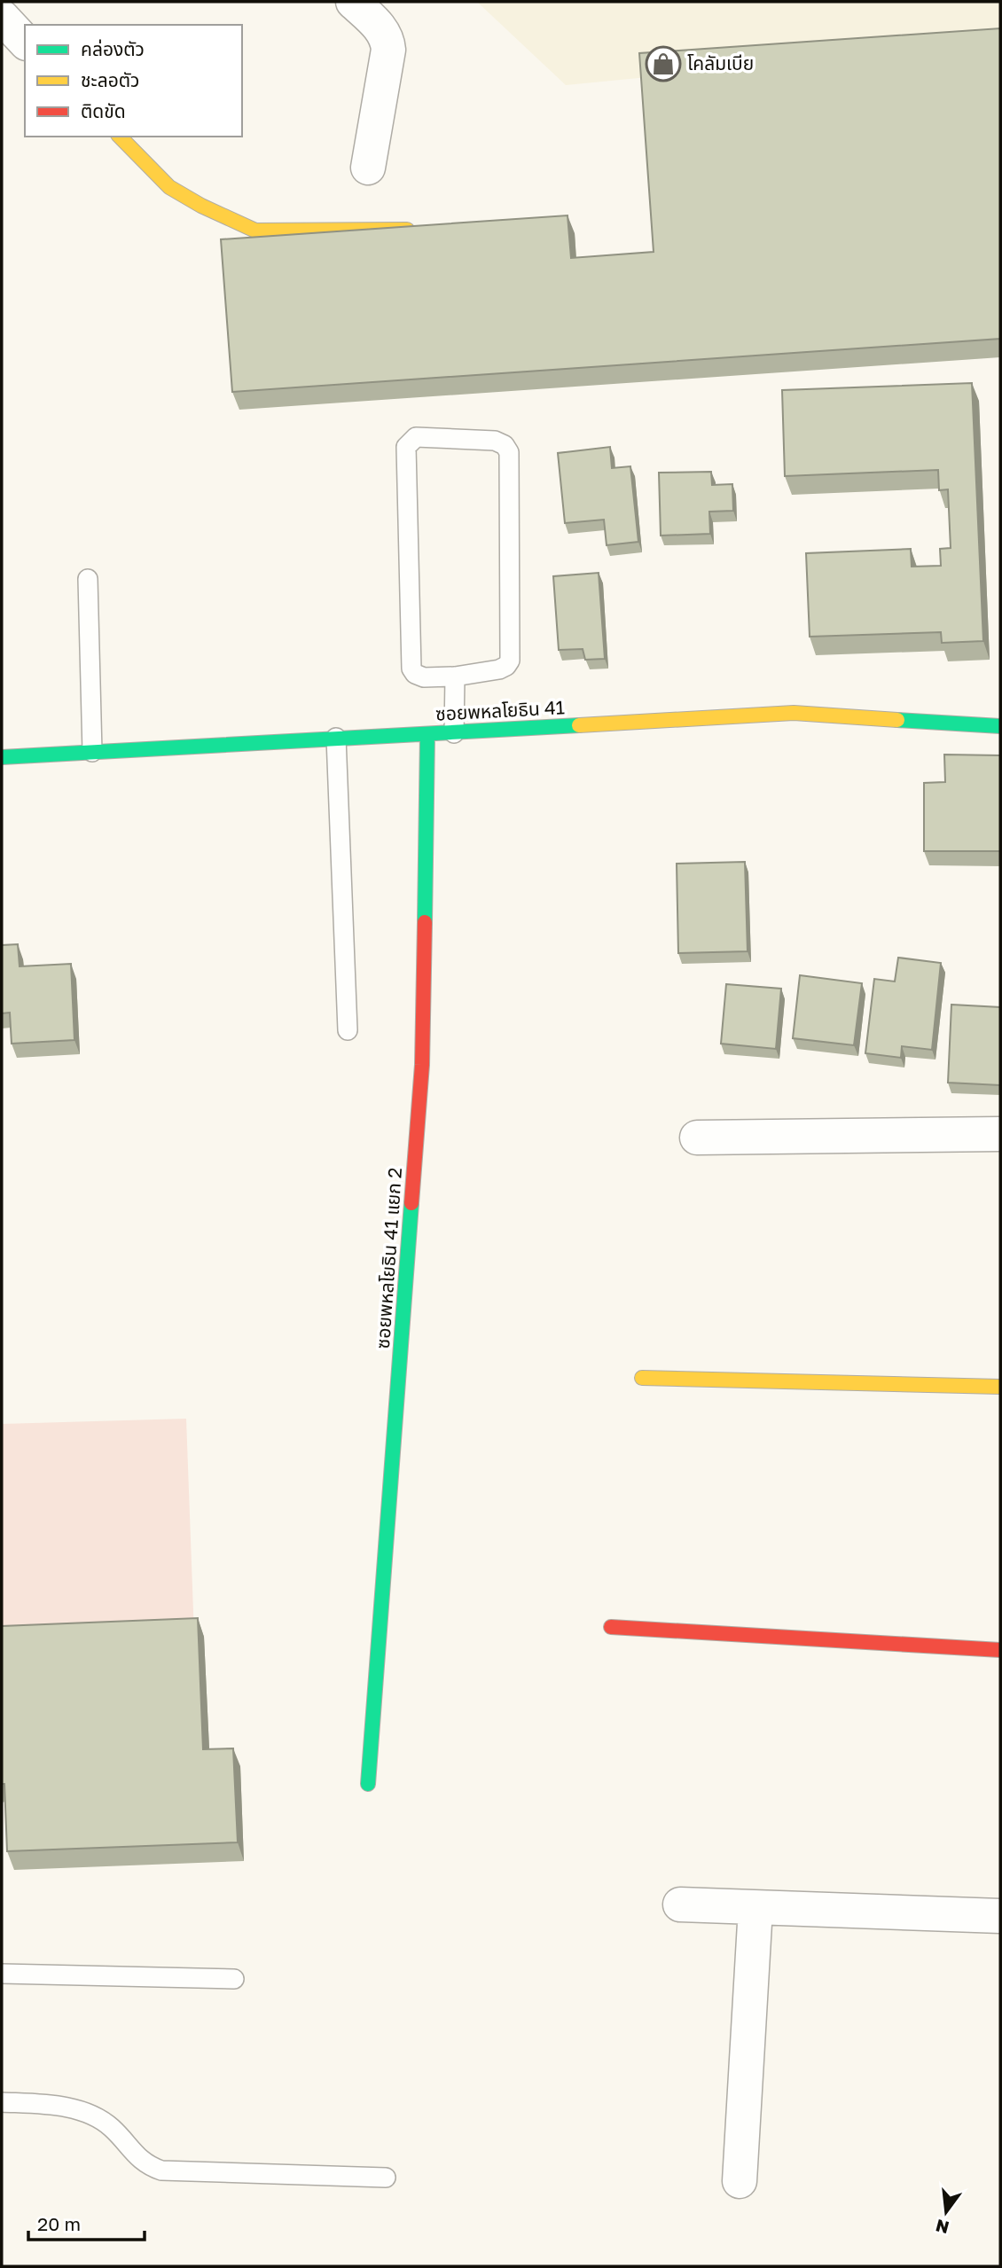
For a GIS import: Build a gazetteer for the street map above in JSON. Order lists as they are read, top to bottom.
{
  "streets": {
    "street": ["ซอยพหลโยธิน 41", "ซอยพหลโยธิน 41 แยก 2"]
  },
  "crossings": [
    ["ซอยพหลโยธิน 41", "ซอยพหลโยธิน 41 แยก 2"]
  ],
  "places": {
    "shop": ["โคลัมเบีย"]
  },
  "legend": ["คล่องตัว", "ชะลอตัว", "ติดขัด"],
  "scale_bar": "20 m",
  "north": "bottom"
}
